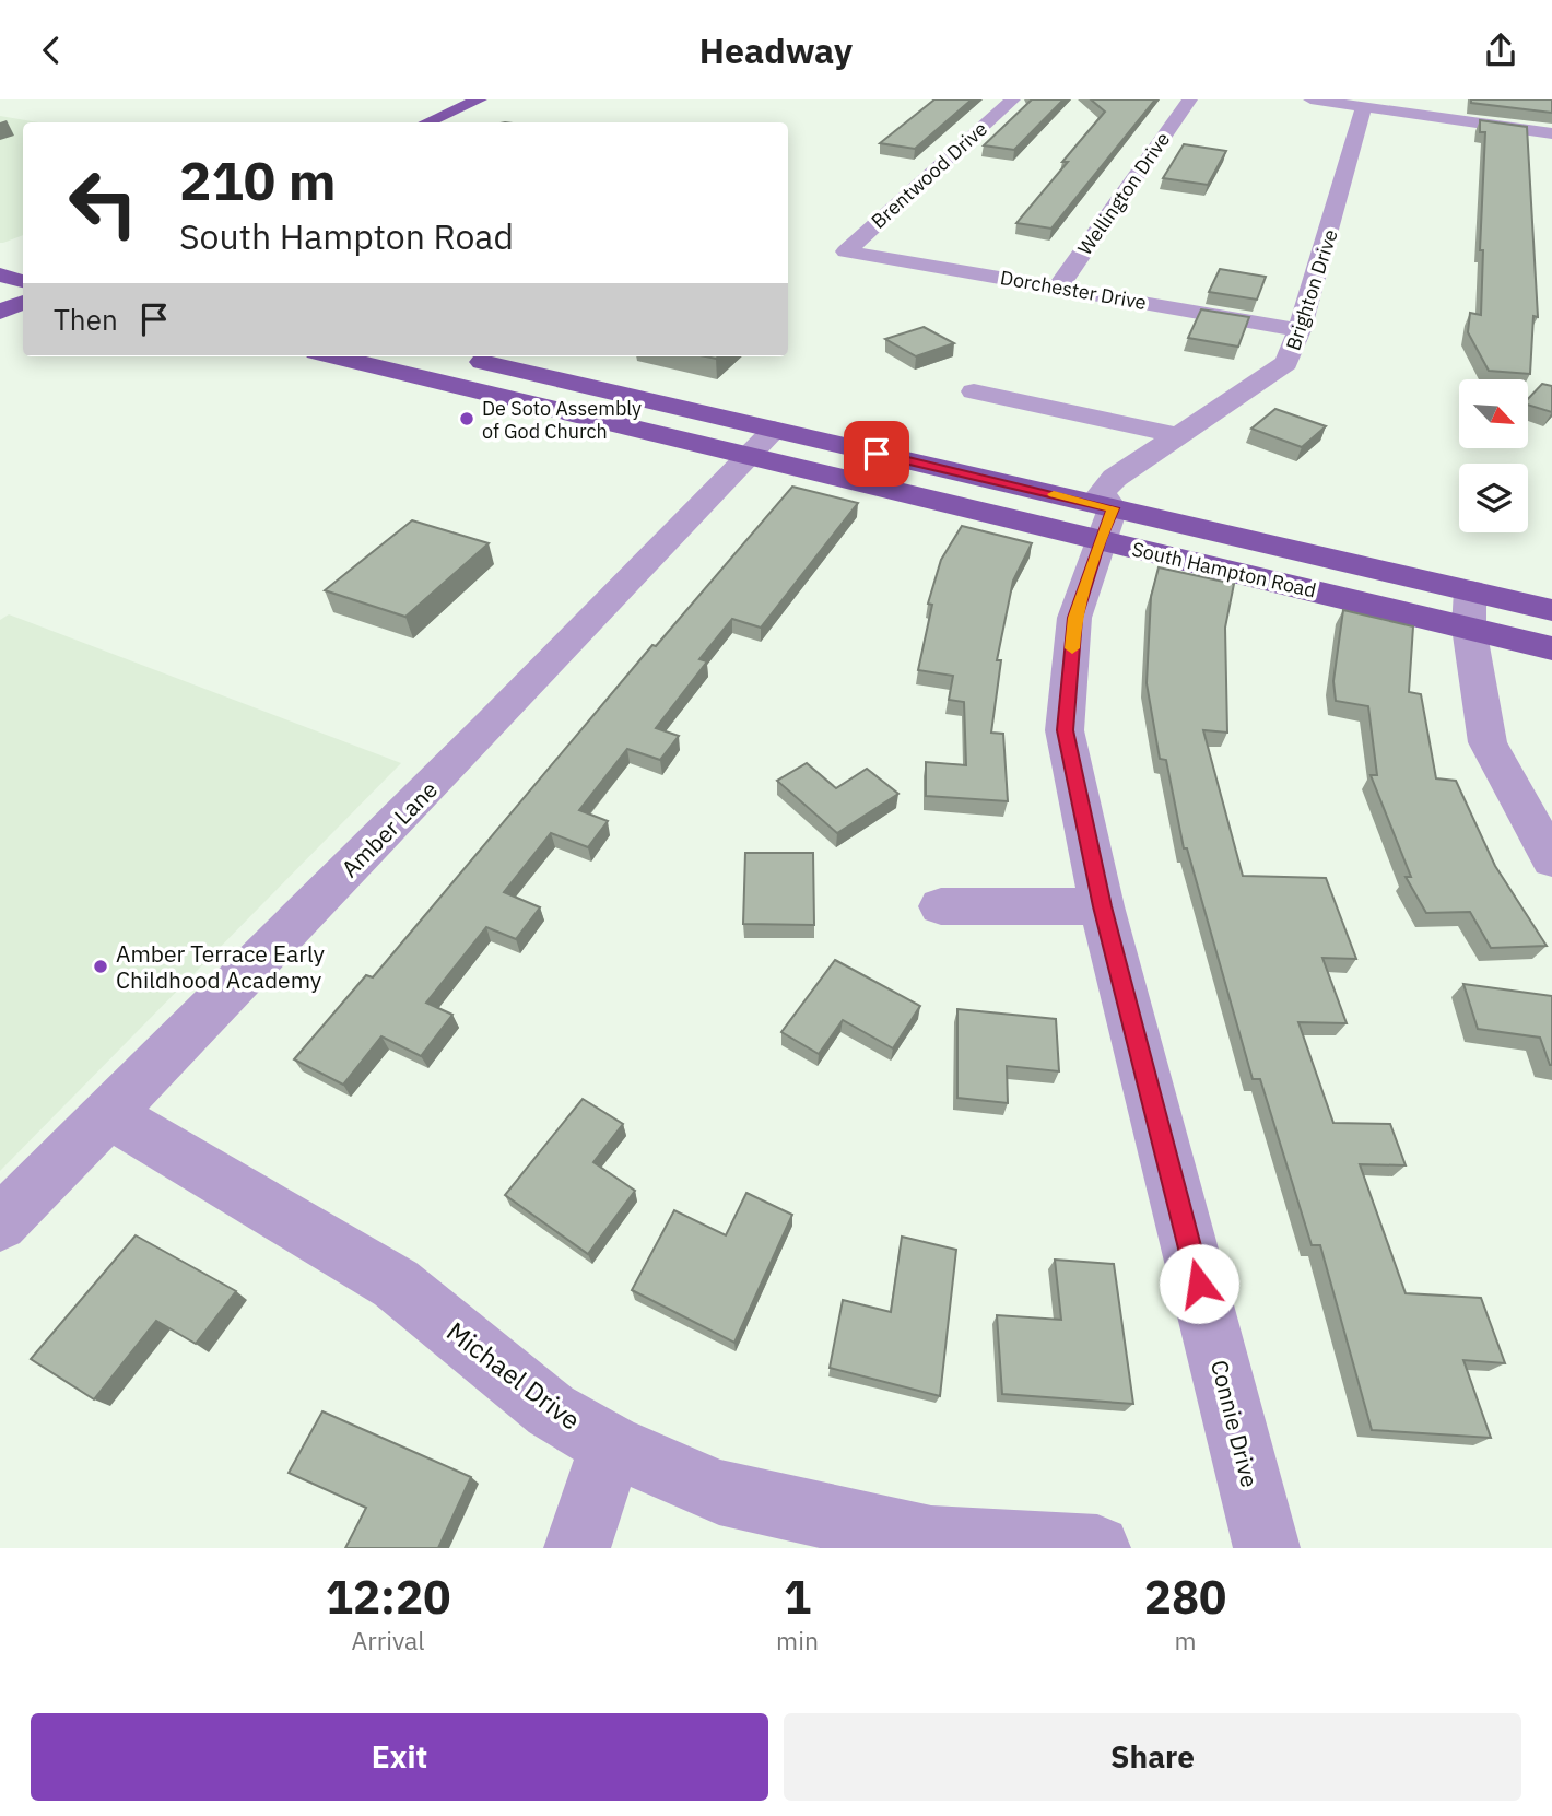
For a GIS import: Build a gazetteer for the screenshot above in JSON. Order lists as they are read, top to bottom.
{
  "streets": {
    "main road": ["South Hampton Road"],
    "street": [
      "Brentwood Drive",
      "Wellington Drive",
      "Dorchester Drive",
      "Brighton Drive",
      "Amber Lane",
      "Michael Drive",
      "Connie Drive"
    ]
  },
  "crossings": [
    ["Brentwood Drive", "Dorchester Drive"],
    ["Wellington Drive", "Dorchester Drive"],
    ["Dorchester Drive", "Brighton Drive"],
    ["South Hampton Road", "Amber Lane"],
    ["South Hampton Road", "Connie Drive"],
    ["Amber Lane", "Michael Drive"]
  ],
  "places": ["De Soto Assembly of God Church", "Amber Terrace Early Childhood Academy"],
  "north": "bottom right",
  "page": {
    "header": "Headway",
    "turn": ["210 m", "South Hampton Road"],
    "then": "Then",
    "eta": [
      "12:20",
      "Arrival",
      "1",
      "min",
      "280",
      "m"
    ],
    "buttons": ["Exit", "Share"]
  }
}
